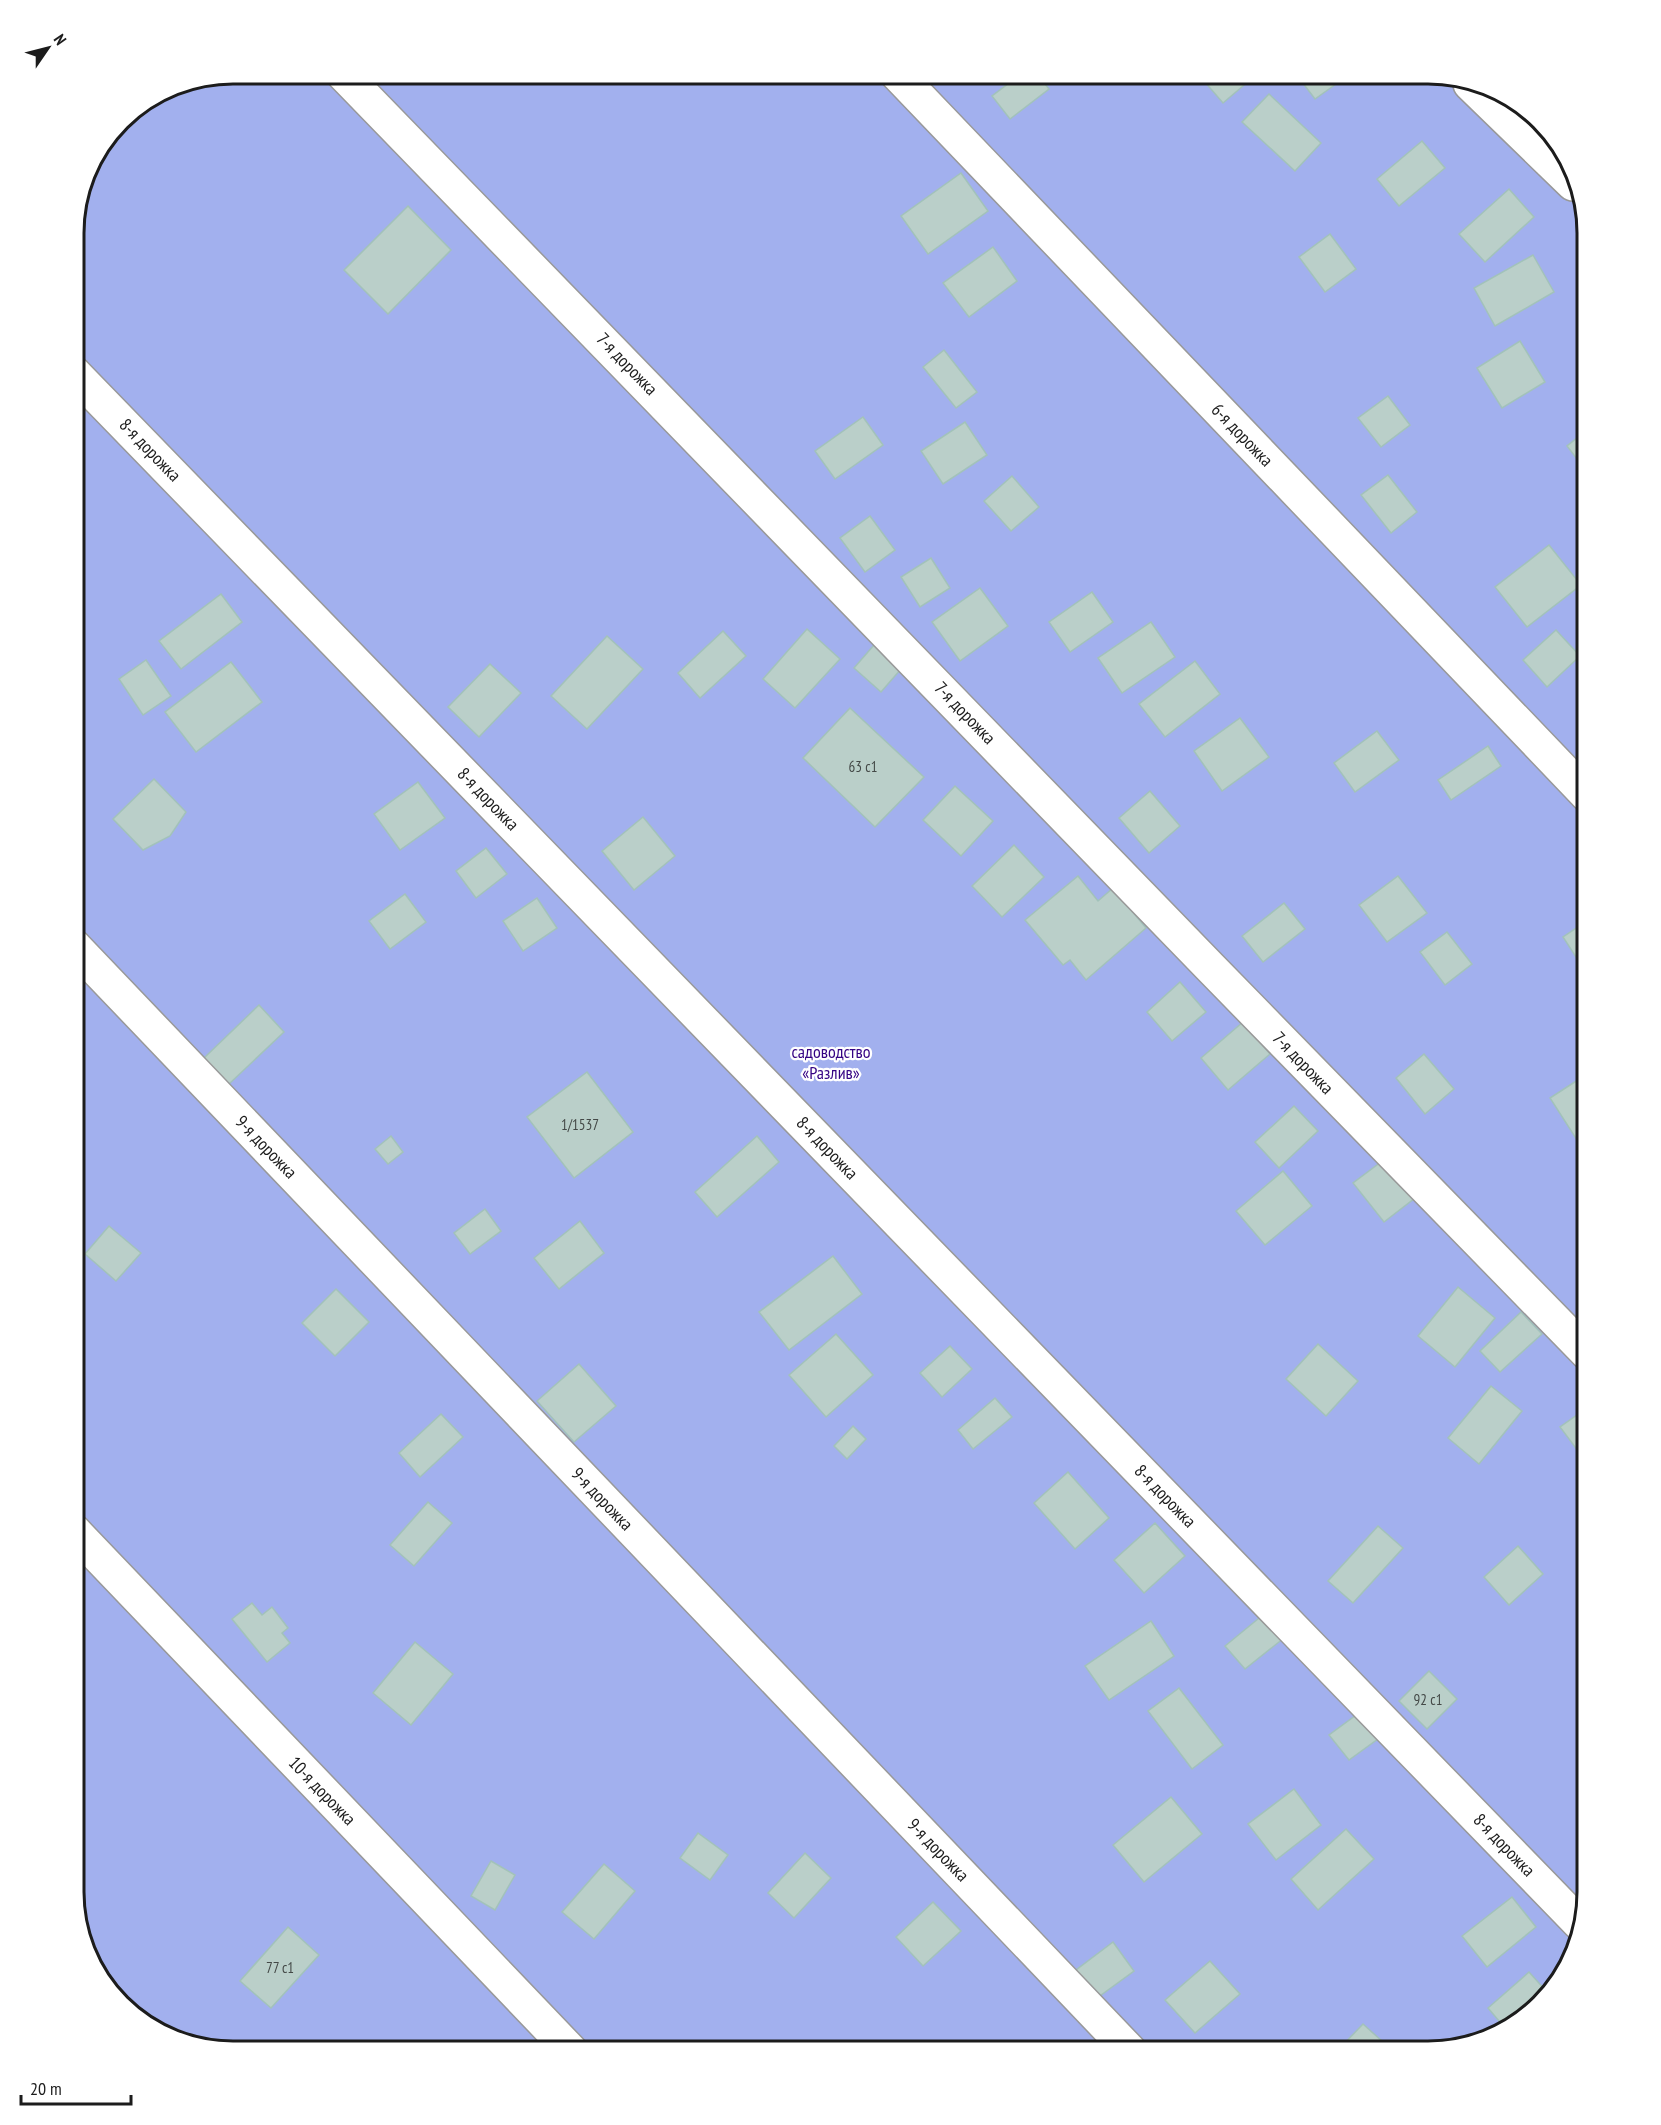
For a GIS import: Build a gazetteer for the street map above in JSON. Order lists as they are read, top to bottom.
{
  "streets": {
    "street": [
      "7-я дорожка",
      "6-я дорожка",
      "8-я дорожка",
      "9-я дорожка",
      "10-я дорожка"
    ]
  },
  "parks": ["садоводство «Разлив»"],
  "house_numbers": [
    "63 с1",
    "1/1537",
    "92 с1",
    "77 с1"
  ],
  "scale_bar": "20 m",
  "north": "top right"
}
